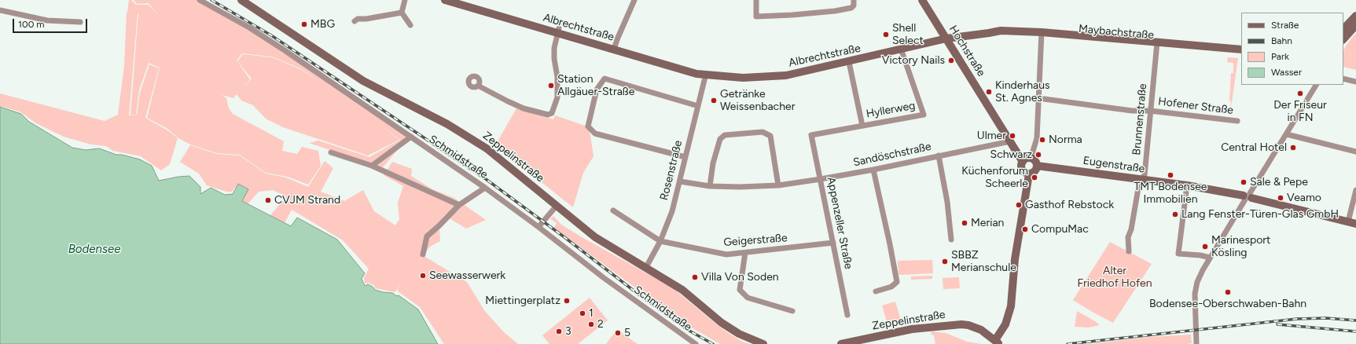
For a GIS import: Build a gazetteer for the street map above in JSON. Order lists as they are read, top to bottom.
{
  "streets": {
    "main road": [
      "Albrechtstraße",
      "Maybachstraße",
      "Hochstraße",
      "Zeppelinstraße",
      "Eugenstraße"
    ],
    "street": [
      "Hofener Straße",
      "Hyllerweg",
      "Brunnenstraße",
      "Sandöschstraße",
      "Schmidstraße",
      "Rosenstraße",
      "Appenzeller Straße",
      "Geigerstraße"
    ]
  },
  "crossings": [
    ["Albrechtstraße", "Maybachstraße"],
    ["Albrechtstraße", "Hochstraße"],
    ["Albrechtstraße", "Hyllerweg"],
    ["Albrechtstraße", "Rosenstraße"],
    ["Maybachstraße", "Hochstraße"],
    ["Maybachstraße", "Brunnenstraße"],
    ["Hochstraße", "Sandöschstraße"],
    ["Hochstraße", "Eugenstraße"],
    ["Hofener Straße", "Brunnenstraße"],
    ["Hyllerweg", "Appenzeller Straße"],
    ["Brunnenstraße", "Eugenstraße"],
    ["Sandöschstraße", "Rosenstraße"],
    ["Sandöschstraße", "Appenzeller Straße"],
    ["Zeppelinstraße", "Rosenstraße"],
    ["Rosenstraße", "Geigerstraße"],
    ["Appenzeller Straße", "Geigerstraße"]
  ],
  "water": ["Bodensee"],
  "parks": ["Alter Friedhof Hofen"],
  "places": [
    "MBG",
    "Shell Select",
    "Victory Nails",
    "Station Allgäuer-Straße",
    "Kinderhaus St. Agnes",
    "Der Friseur in FN",
    "Getränke Weissenbacher",
    "Ulmer",
    "Norma",
    "Central Hotel",
    "Schwarz",
    "TMT Bodensee Immobilien",
    "Küchenforum Scheerle",
    "Sale & Pepe",
    "Veamo",
    "CVJM Strand",
    "Gasthof Rebstock",
    "Lang Fenster-Türen-Glas GmbH",
    "Merian",
    "CompuMac",
    "Marinesport Kösling",
    "SBBZ Merianschule",
    "Seewasserwerk",
    "Villa Von Soden",
    "Bodensee-Oberschwaben-Bahn",
    "Miettingerplatz",
    "1",
    "2",
    "3",
    "5"
  ],
  "legend": [
    "Straße",
    "Bahn",
    "Park",
    "Wasser"
  ],
  "scale_bar": "100 m"
}
